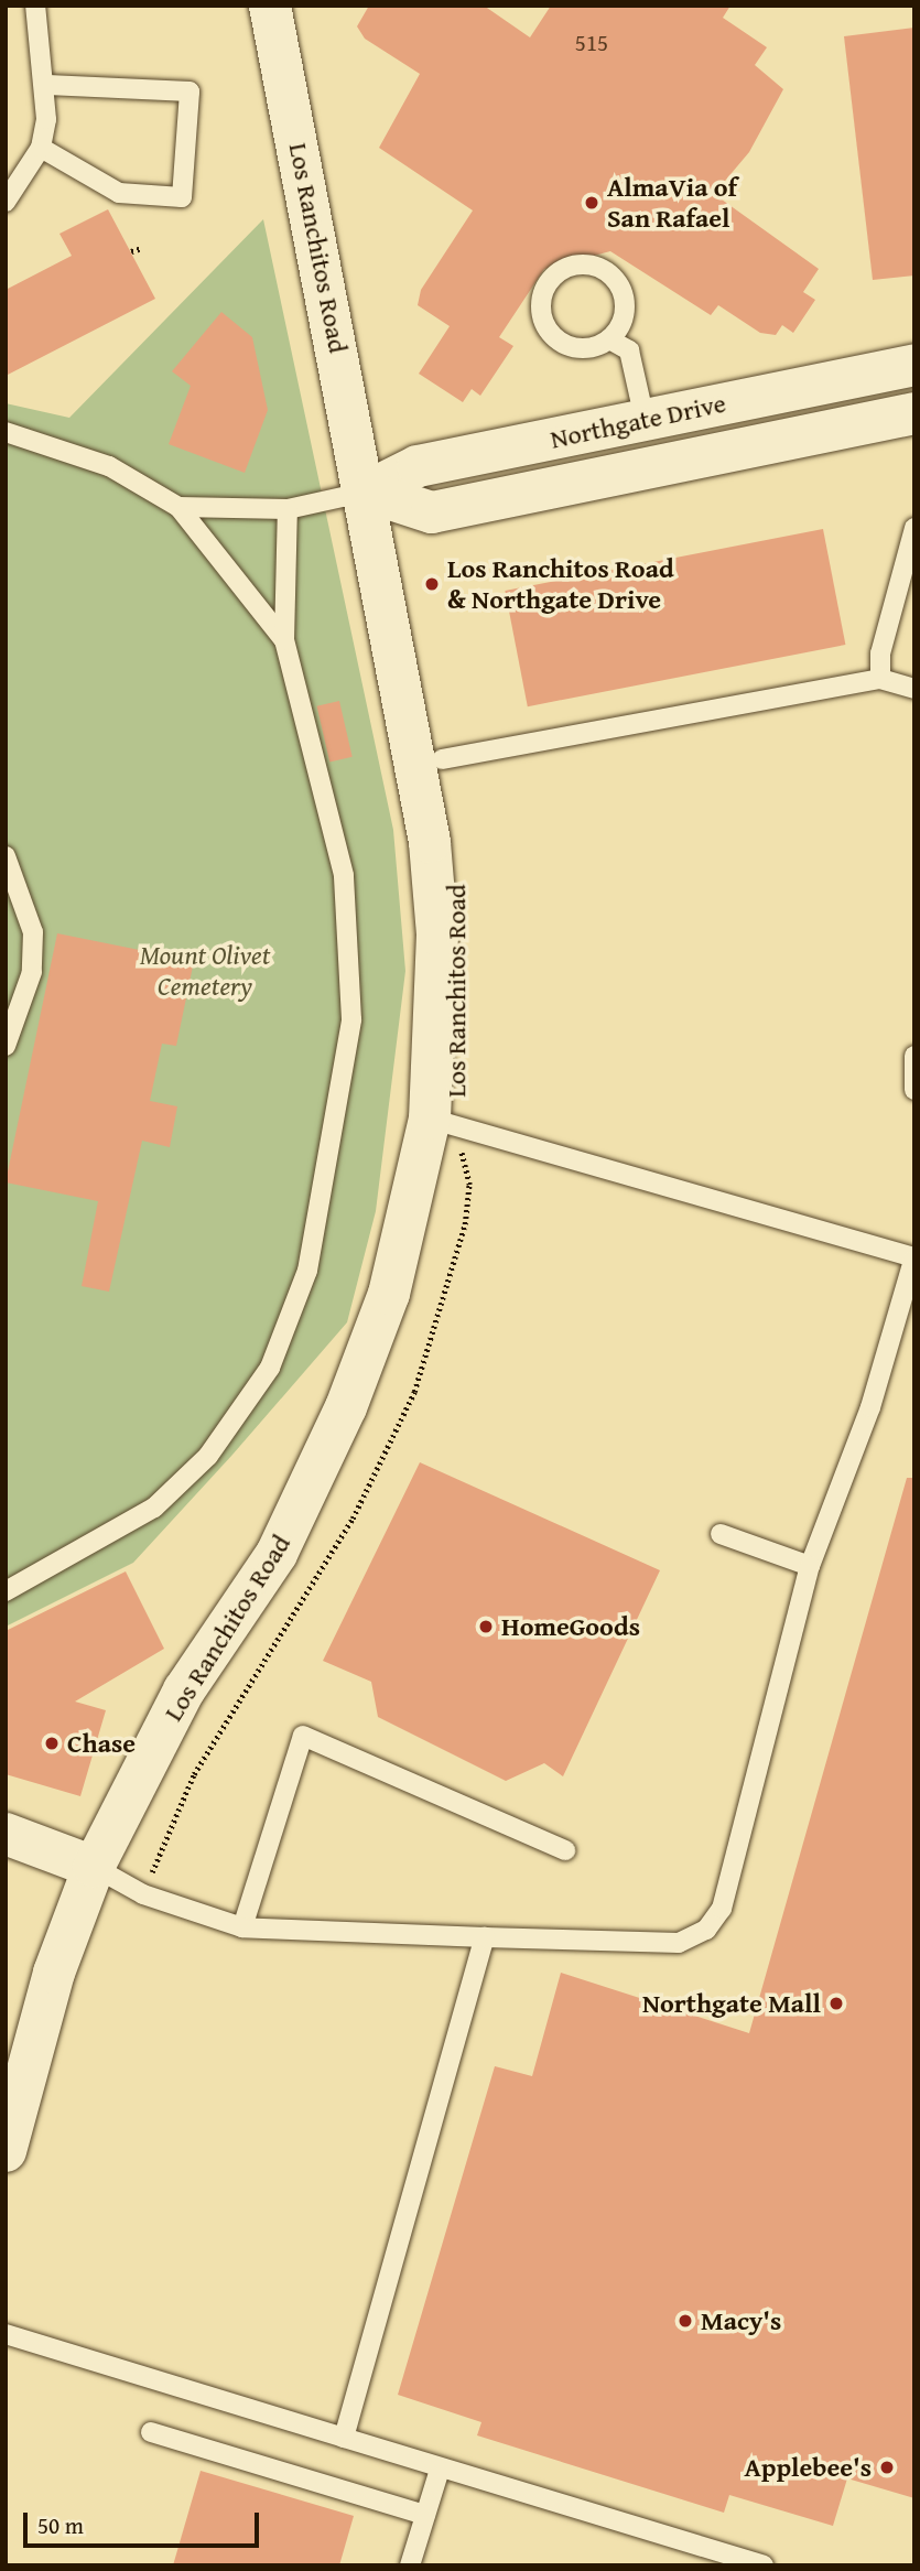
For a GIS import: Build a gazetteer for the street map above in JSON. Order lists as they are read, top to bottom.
{
  "streets": {
    "main road": ["Los Ranchitos Road", "Northgate Drive"]
  },
  "crossings": [
    ["Los Ranchitos Road", "Northgate Drive"]
  ],
  "parks": ["Mount Olivet Cemetery"],
  "places": [
    "AlmaVia of San Rafael",
    "Los Ranchitos Road & Northgate Drive",
    "HomeGoods",
    "Chase",
    "Northgate Mall",
    "Macy's",
    "Applebee's"
  ],
  "house_numbers": ["515"],
  "scale_bar": "50 m"
}
